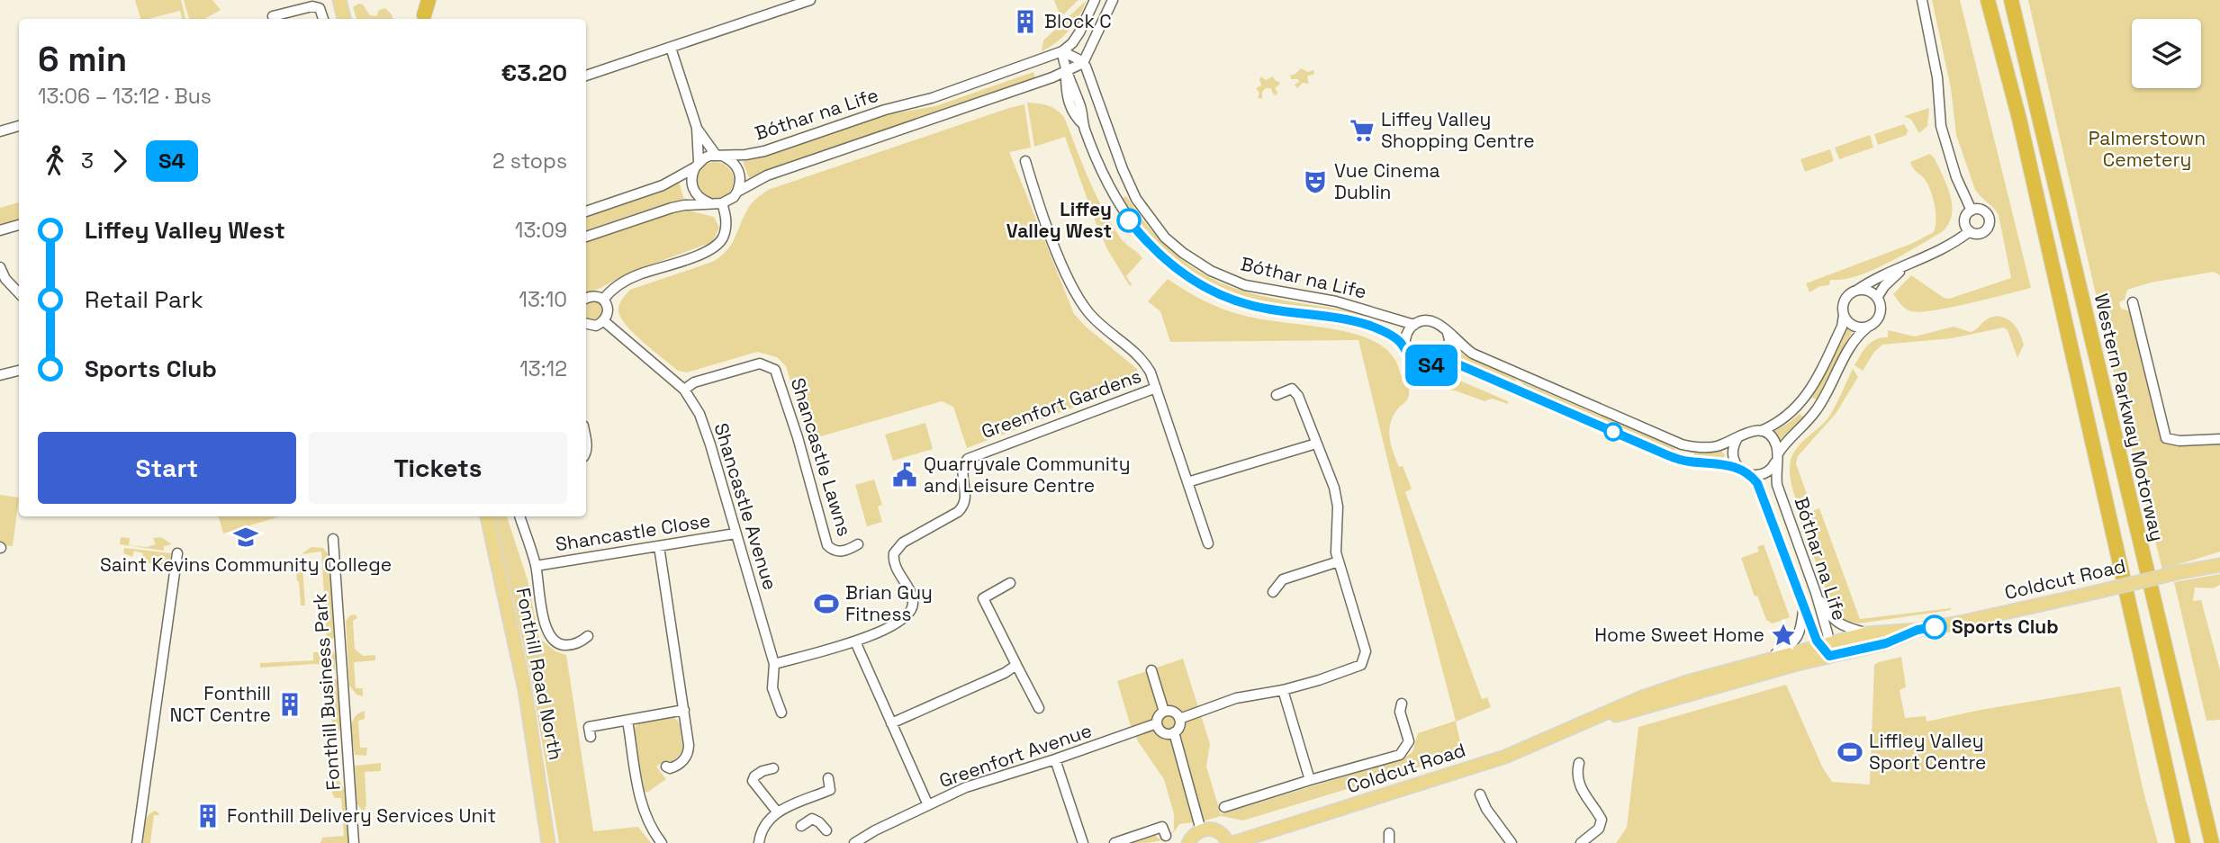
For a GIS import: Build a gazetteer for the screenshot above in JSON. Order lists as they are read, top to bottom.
{
  "streets": {
    "highway": ["Western Parkway Motorway"],
    "main road": ["Coldcut Road", "Fonthill Road North"],
    "street": [
      "Bóthar na Life",
      "Greenfort Gardens",
      "Shancastle Lawns",
      "Shancastle Avenue",
      "Shancastle Close",
      "Fonthill Business Park",
      "Greenfort Avenue"
    ]
  },
  "crossings": [
    ["Bóthar na Life", "Coldcut Road"],
    ["Shancastle Lawns", "Shancastle Avenue"],
    ["Shancastle Avenue", "Shancastle Close"]
  ],
  "parks": ["Palmerstown Cemetery"],
  "places": {
    "building": ["Block C", "Fonthill NCT Centre", "Fonthill Delivery Services Unit"],
    "supermarket": ["Liffey Valley Shopping Centre"],
    "theatre": ["Vue Cinema Dublin"],
    "other": ["Liffey Valley West", "Sports Club"],
    "public building": ["Quarryvale Community and Leisure Centre"],
    "school or university": ["Saint Kevins Community College"],
    "sports": ["Brian Guy Fitness", "Liffley Valley Sport Centre"],
    "place": ["Home Sweet Home"]
  },
  "lines": ["bus line S4"],
  "page": {
    "on_map": "S4",
    "heading": ["6 min", "13:06 – 13:12 · Bus", "€3.20"],
    "legs": ["3", "S4", "2 stops"],
    "list": [
      {
        "name": "Liffey Valley West",
        "value": "13:09"
      },
      {
        "name": "Retail Park",
        "value": "13:10"
      },
      {
        "name": "Sports Club",
        "value": "13:12"
      }
    ],
    "buttons": ["Start", "Tickets"]
  }
}
